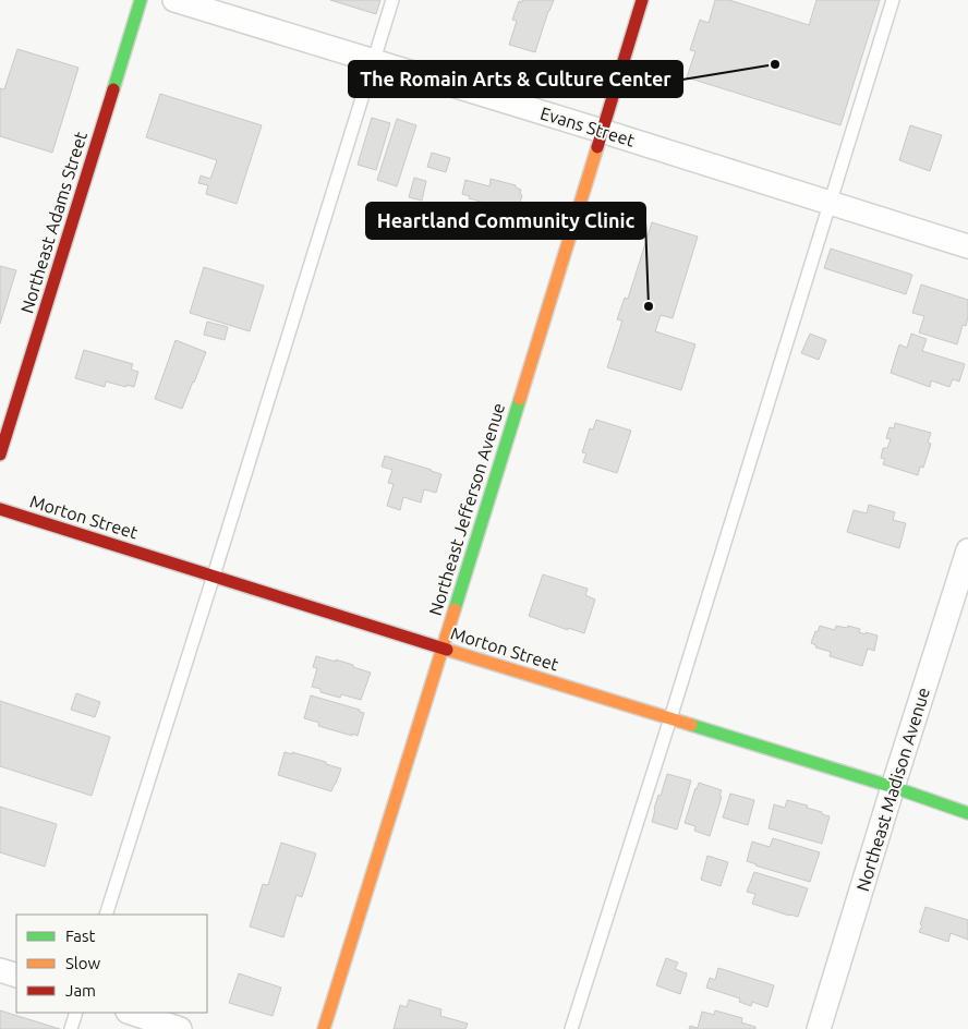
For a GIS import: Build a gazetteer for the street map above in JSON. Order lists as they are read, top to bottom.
{
  "streets": {
    "main road": ["Northeast Adams Street", "Northeast Jefferson Avenue", "Morton Street"],
    "street": ["Evans Street", "Northeast Madison Avenue"]
  },
  "crossings": [
    ["Evans Street", "Northeast Jefferson Avenue"],
    ["Northeast Jefferson Avenue", "Morton Street"],
    ["Morton Street", "Northeast Madison Avenue"]
  ],
  "places": ["The Romain Arts & Culture Center", "Heartland Community Clinic"],
  "legend": ["Fast", "Slow", "Jam"]
}
